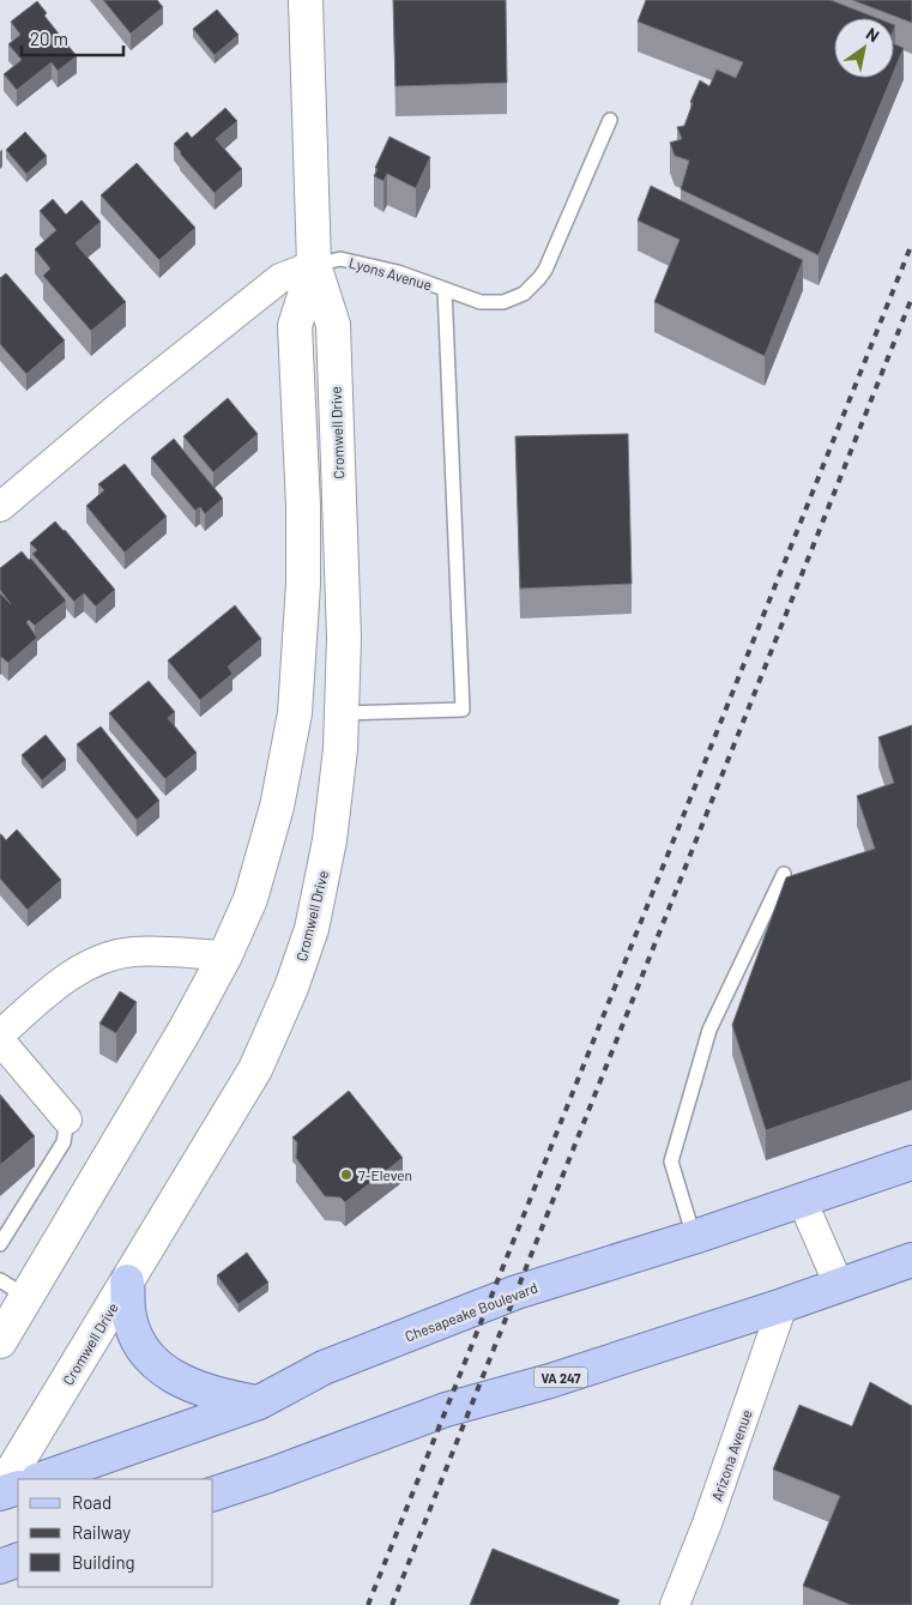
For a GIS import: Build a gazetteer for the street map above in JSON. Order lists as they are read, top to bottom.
{
  "streets": {
    "main road": ["Chesapeake Boulevard", "VA 247"],
    "street": ["Lyons Avenue", "Cromwell Drive", "Arizona Avenue"]
  },
  "crossings": [
    ["Lyons Avenue", "Cromwell Drive"],
    ["VA 247", "Arizona Avenue"]
  ],
  "places": ["7-Eleven"],
  "legend": ["Road", "Railway", "Building"],
  "scale_bar": "20 m",
  "north": "top right"
}
